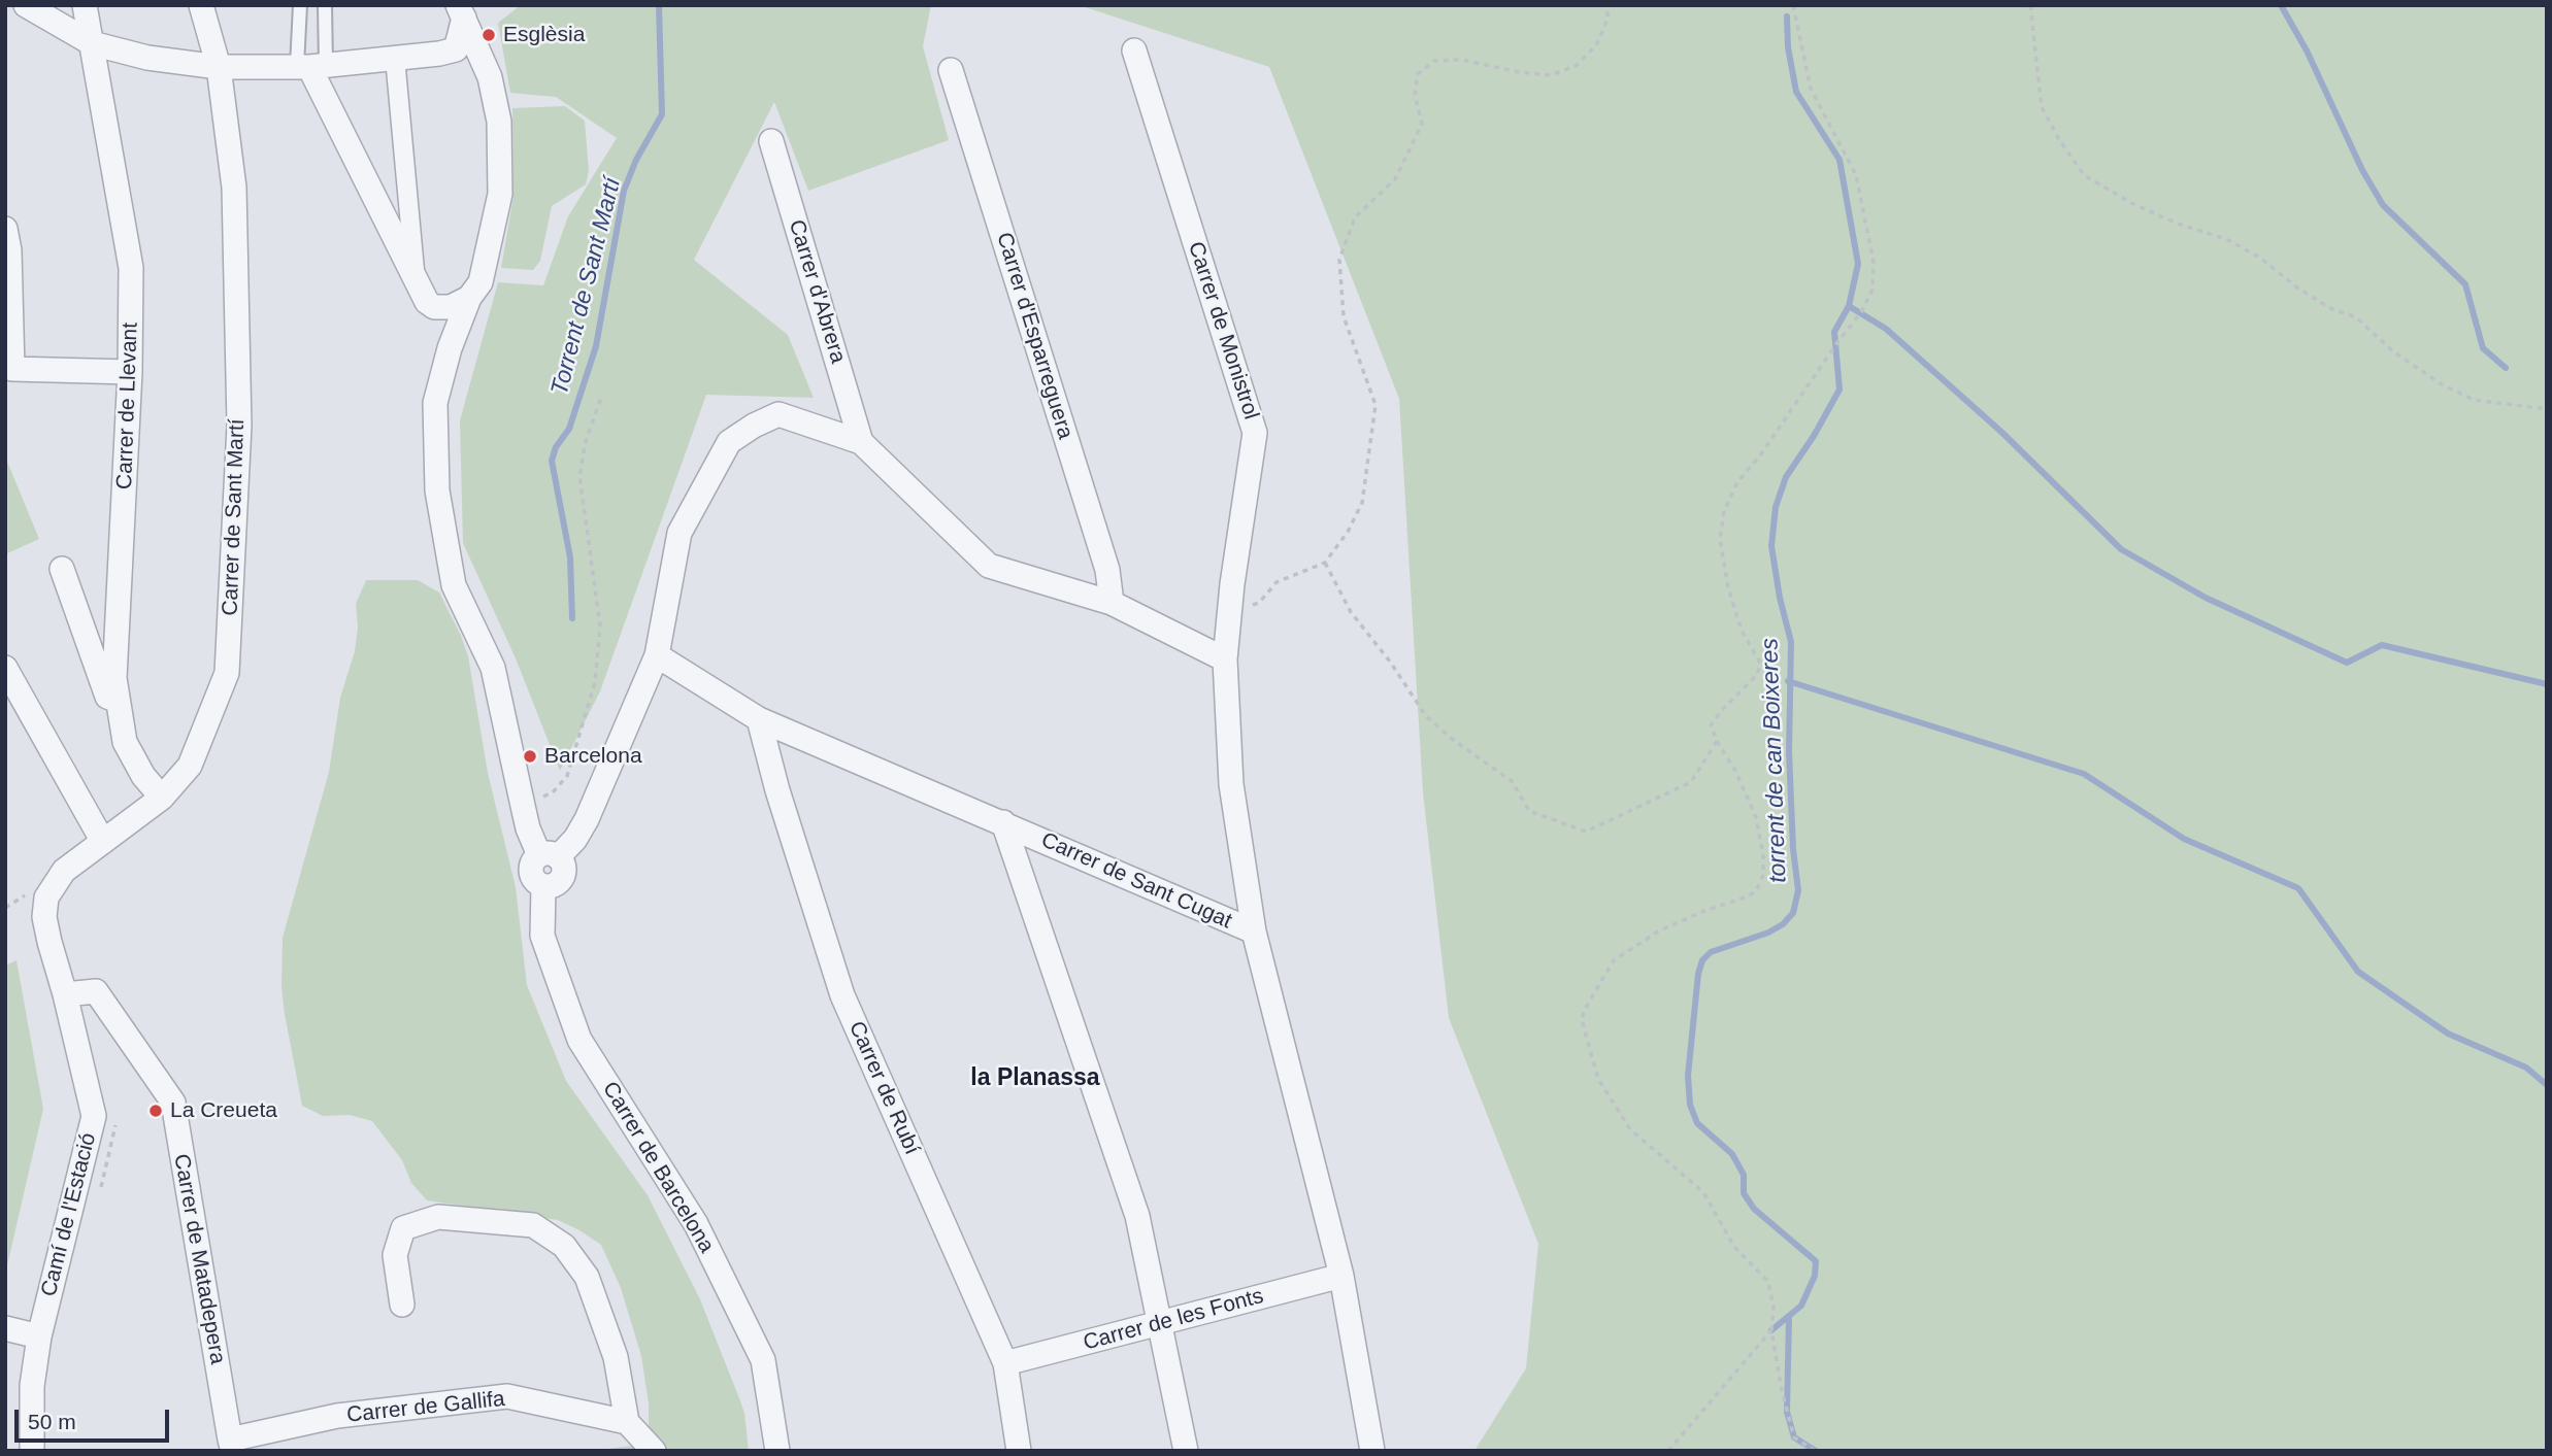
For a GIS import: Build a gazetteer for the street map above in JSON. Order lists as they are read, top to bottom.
{
  "streets": {
    "street": [
      "Carrer d'Abrera",
      "Carrer de Monistrol",
      "Carrer d'Esparreguera",
      "Carrer de Llevant",
      "Carrer de Sant Martí",
      "Carrer de Sant Cugat",
      "Carrer de Rubí",
      "Carrer de Barcelona",
      "Camí de l'Estació",
      "Carrer de Matadepera",
      "Carrer de les Fonts",
      "Carrer de Gallifa"
    ]
  },
  "crossings": [
    ["Carrer de Monistrol", "Carrer de Sant Cugat"],
    ["Carrer de Llevant", "Carrer de Sant Martí"],
    ["Carrer de Sant Martí", "Camí de l'Estació"],
    ["Carrer de Sant Cugat", "Carrer de Rubí"],
    ["Carrer de Sant Cugat", "Carrer de les Fonts"],
    ["Carrer de Rubí", "Carrer de les Fonts"],
    ["Camí de l'Estació", "Carrer de Matadepera"],
    ["Carrer de Matadepera", "Carrer de Gallifa"]
  ],
  "districts": ["la Planassa"],
  "water": ["Torrent de Sant Martí", "torrent de can Boixeres"],
  "places": ["Esglèsia", "Barcelona", "La Creueta"],
  "scale_bar": "50 m"
}
